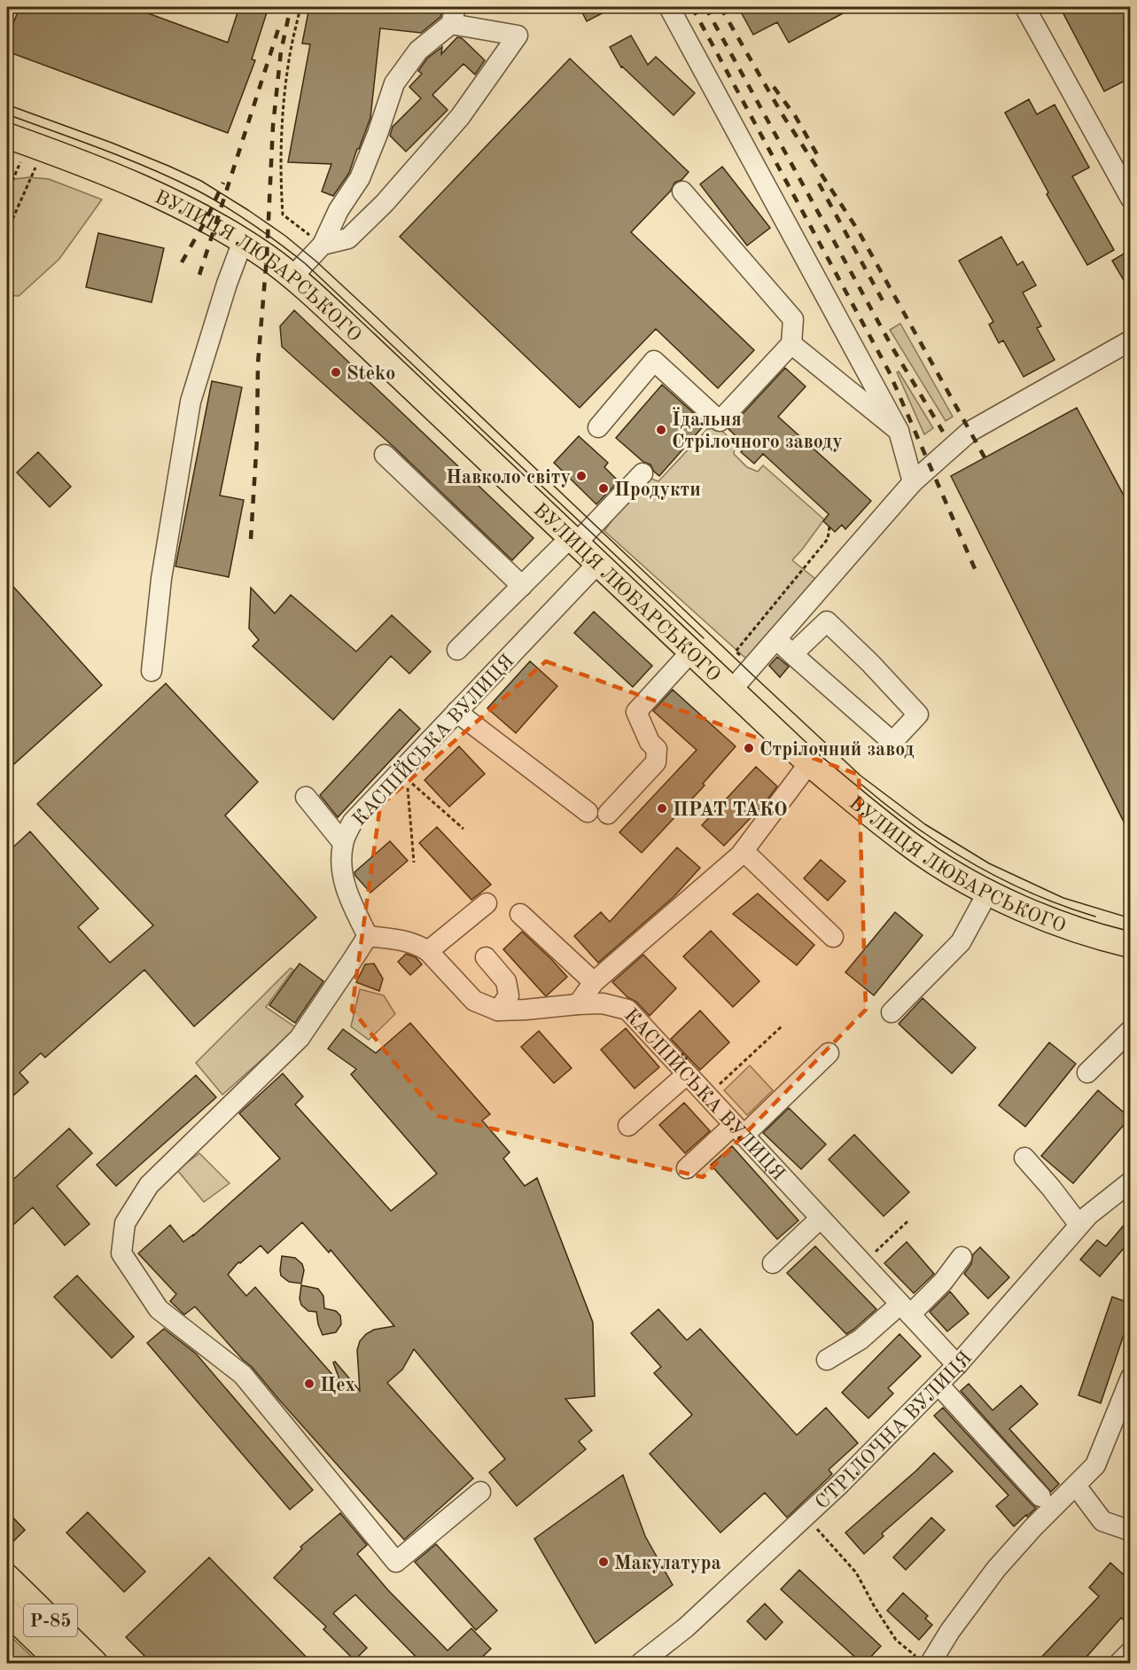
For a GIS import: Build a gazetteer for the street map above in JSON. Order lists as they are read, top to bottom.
{
  "streets": {
    "main road": ["ВУЛИЦЯ ЛЮБАРСЬКОГО", "Р-85"],
    "street": ["КАСПІЙСЬКА ВУЛИЦЯ", "СТРІЛОЧНА ВУЛИЦЯ"]
  },
  "crossings": [
    ["ВУЛИЦЯ ЛЮБАРСЬКОГО", "КАСПІЙСЬКА ВУЛИЦЯ"],
    ["КАСПІЙСЬКА ВУЛИЦЯ", "СТРІЛОЧНА ВУЛИЦЯ"]
  ],
  "places": [
    "Steko",
    "Їдальня Стрілочного заводу",
    "Навколо світу",
    "Продукти",
    "Стрілочний завод",
    "ПРАТ ТАКО",
    "Цех",
    "Макулатура"
  ]
}
